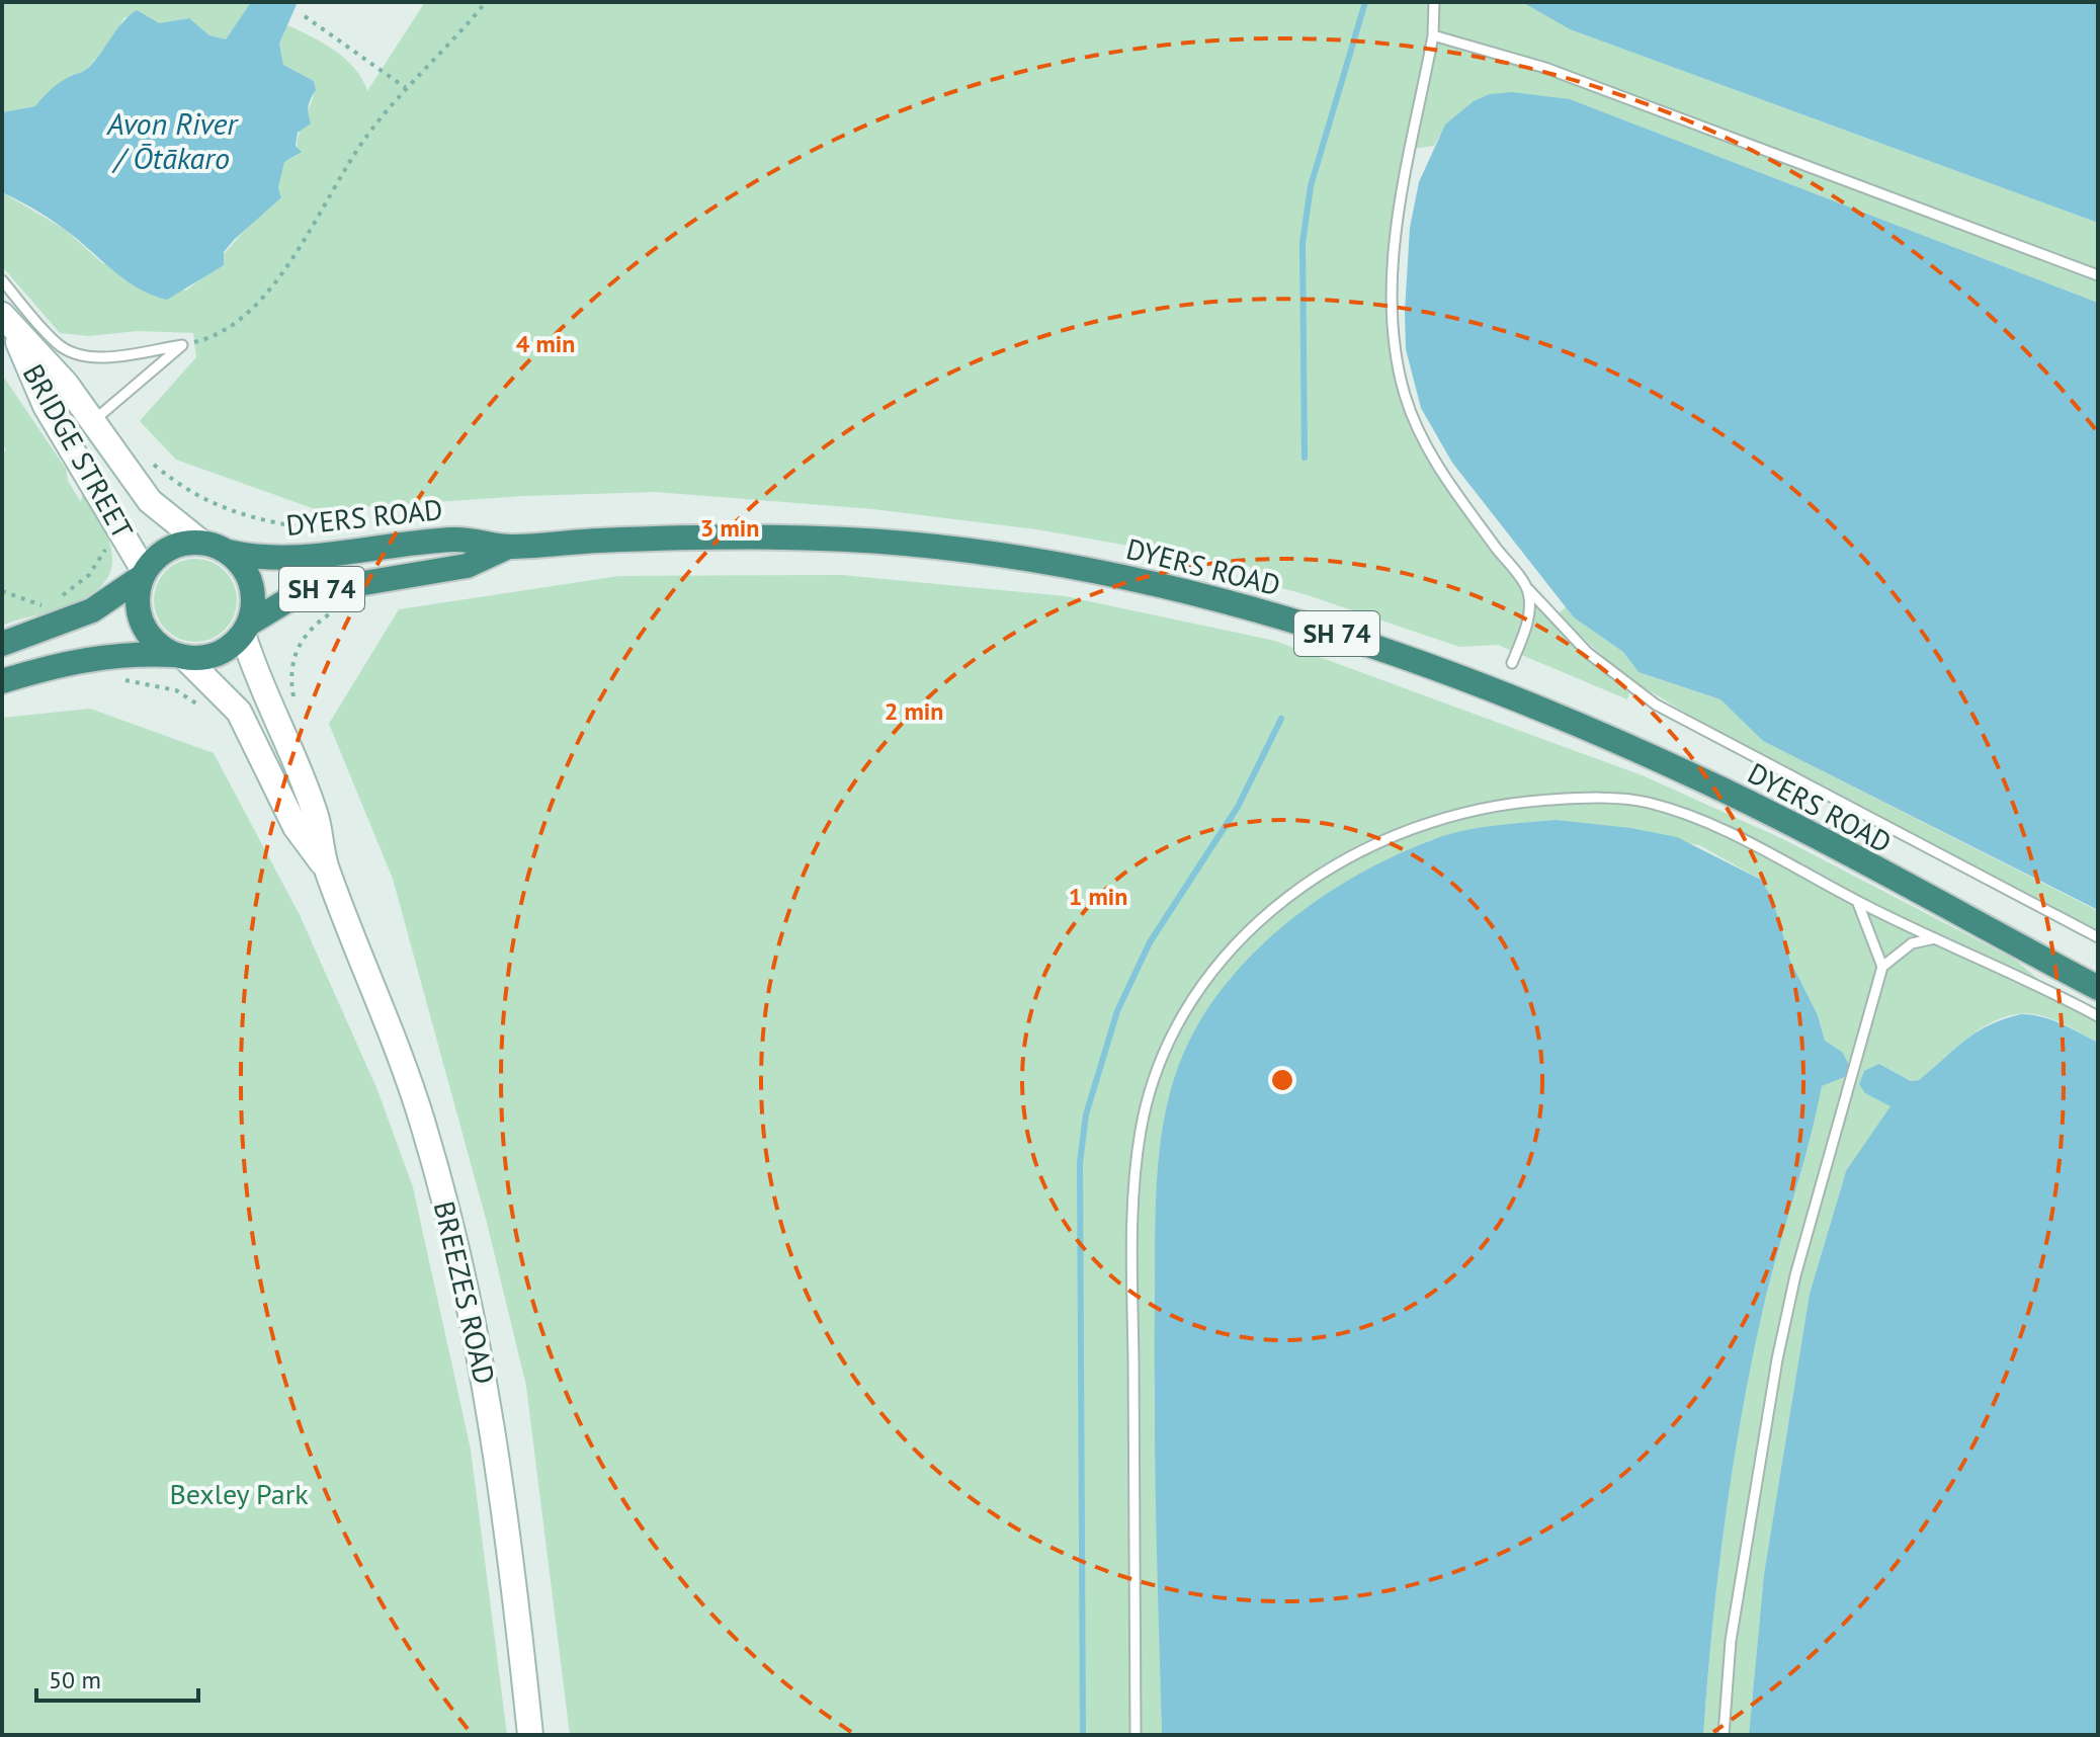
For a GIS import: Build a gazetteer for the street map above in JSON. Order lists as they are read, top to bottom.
{
  "streets": {
    "highway": ["DYERS ROAD", "SH 74"],
    "main road": ["BRIDGE STREET", "BREEZES ROAD"]
  },
  "crossings": [
    ["BRIDGE STREET", "DYERS ROAD"],
    ["BRIDGE STREET", "SH 74"],
    ["BRIDGE STREET", "BREEZES ROAD"],
    ["DYERS ROAD", "SH 74"],
    ["DYERS ROAD", "BREEZES ROAD"],
    ["SH 74", "BREEZES ROAD"]
  ],
  "water": ["Avon River / Ōtākaro"],
  "parks": ["Bexley Park"],
  "scale_bar": "50 m",
  "rings": [
    "4 min",
    "3 min",
    "2 min",
    "1 min"
  ]
}
